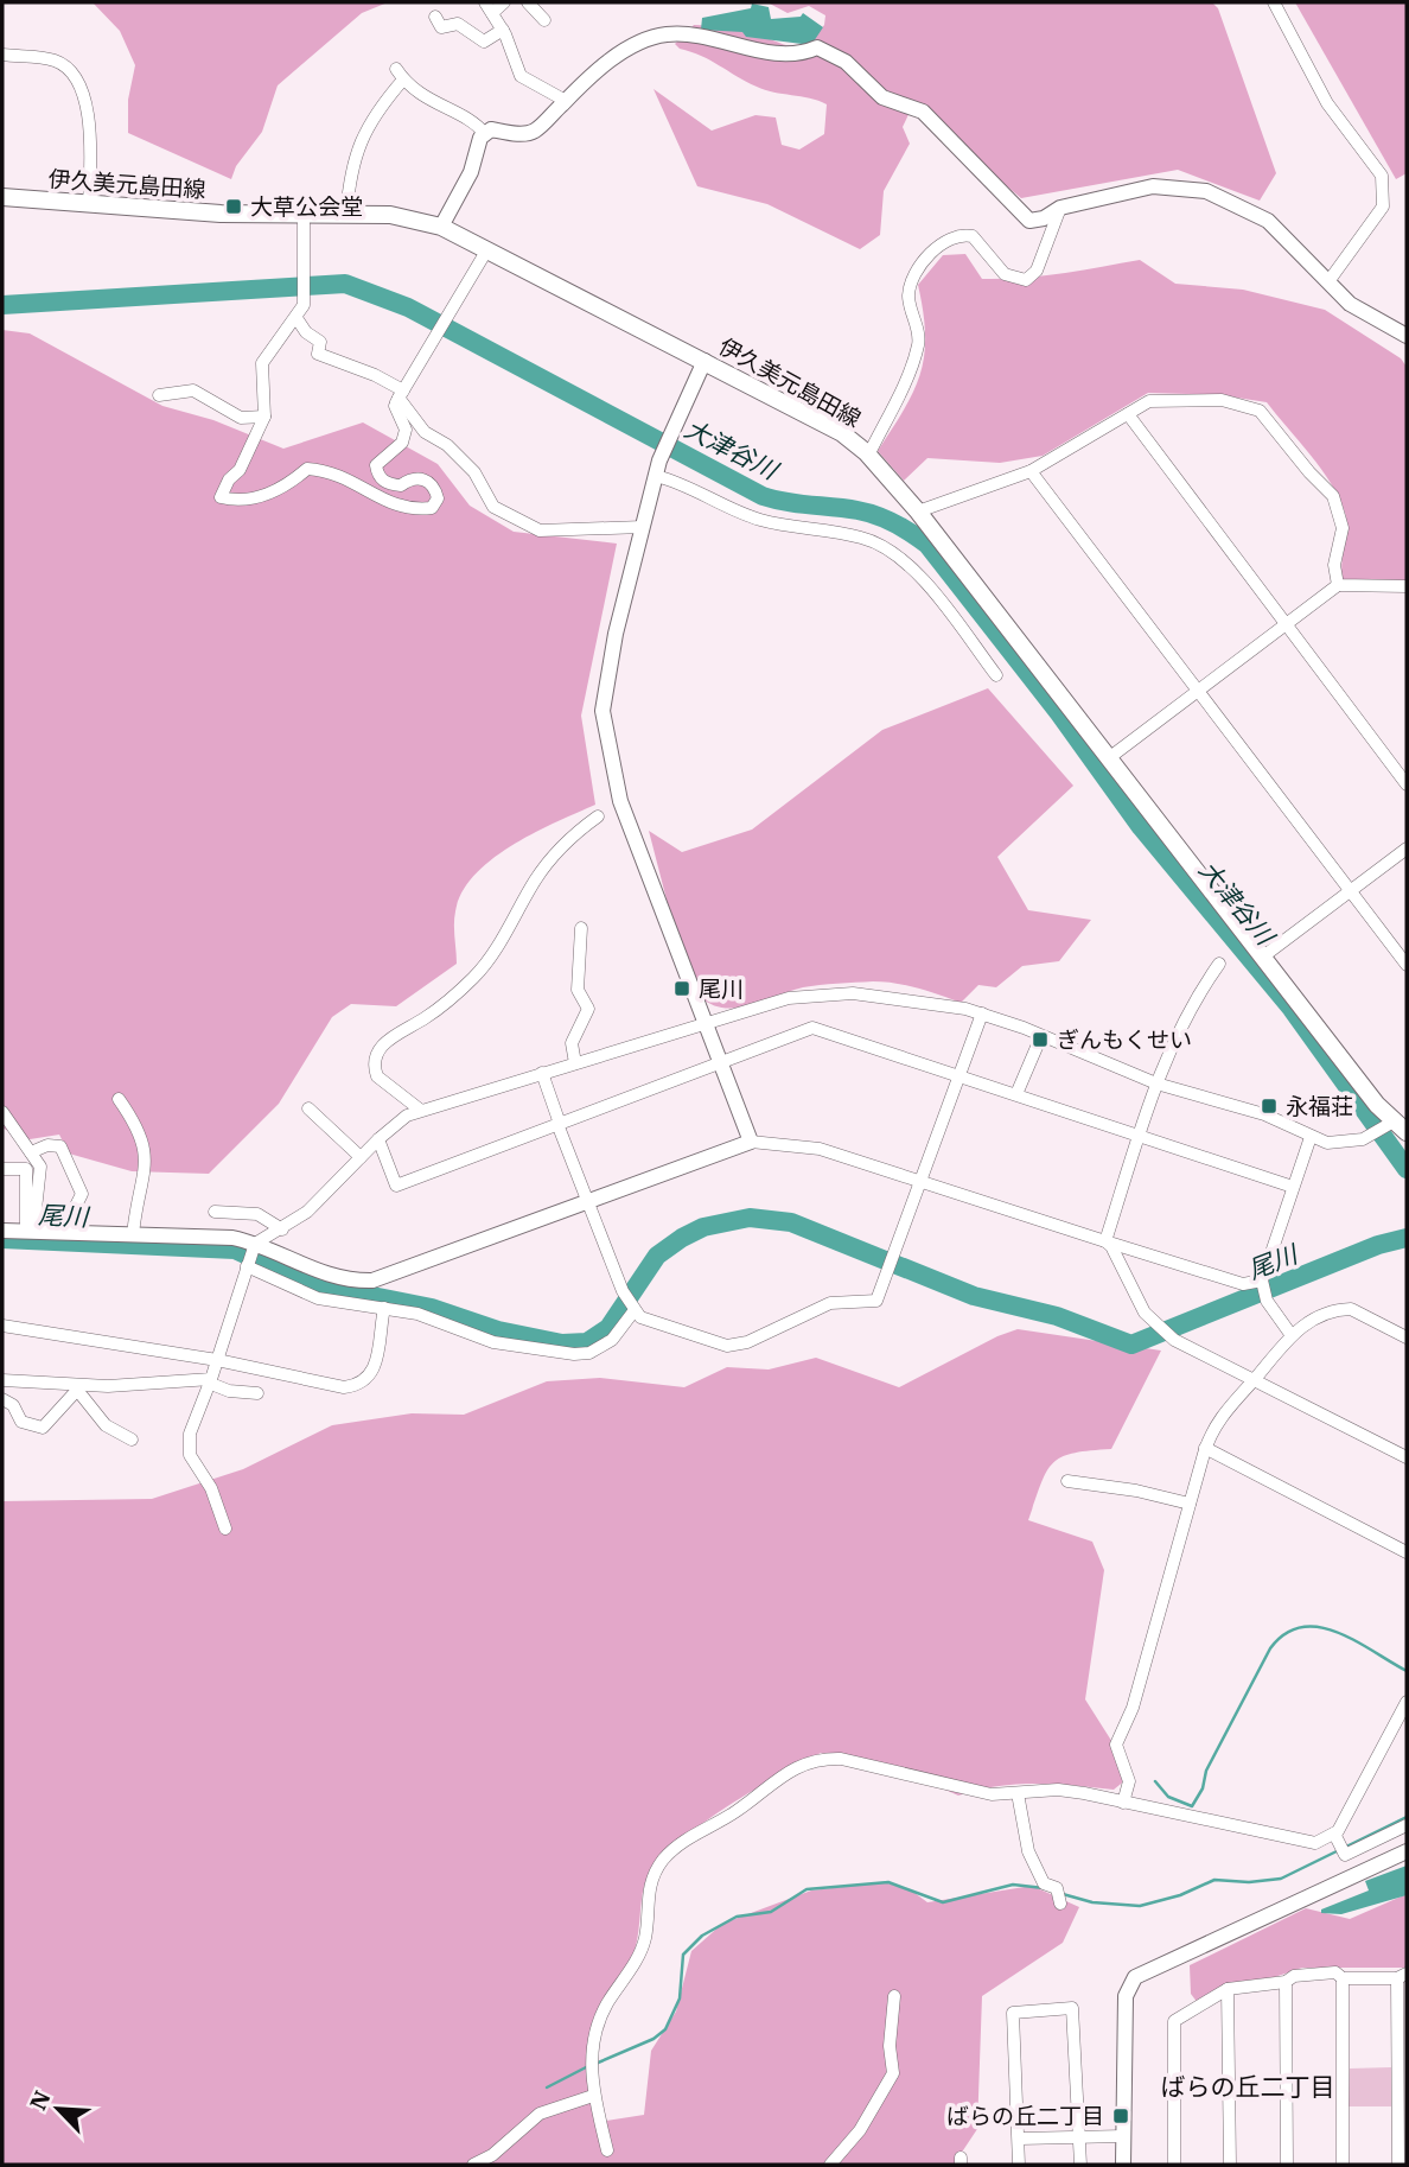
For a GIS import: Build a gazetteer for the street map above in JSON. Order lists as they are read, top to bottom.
{
  "streets": {
    "main road": ["伊久美元島田線"]
  },
  "districts": ["ばらの丘二丁目"],
  "water": ["大津谷川", "尾川"],
  "places": {
    "transit": [
      "大草公会堂",
      "尾川",
      "ぎんもくせい",
      "永福荘",
      "ばらの丘二丁目"
    ]
  },
  "north": "top left"
}
